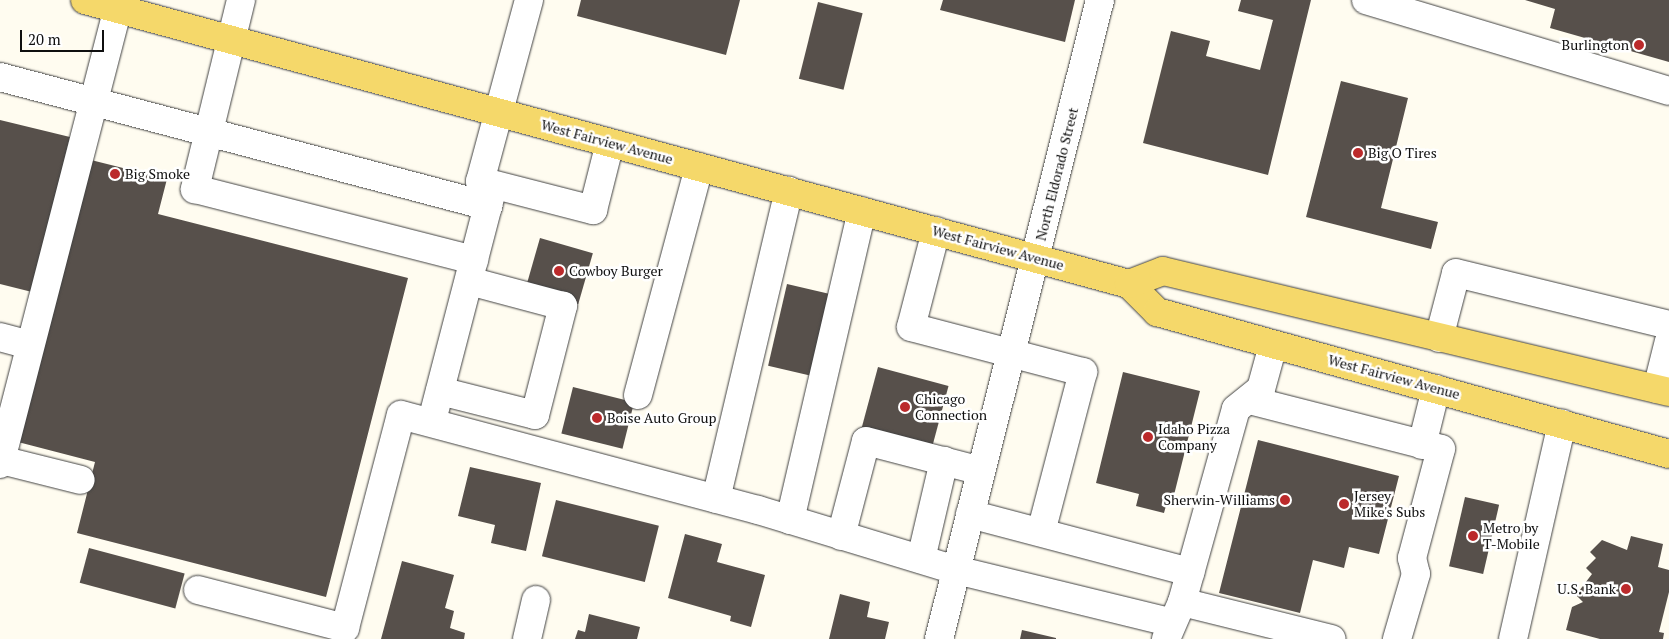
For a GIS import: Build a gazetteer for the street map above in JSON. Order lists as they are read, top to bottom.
{
  "streets": {
    "main road": ["West Fairview Avenue"],
    "street": ["North Eldorado Street"]
  },
  "crossings": [
    ["West Fairview Avenue", "North Eldorado Street"]
  ],
  "places": [
    "Burlington",
    "Big O Tires",
    "Big Smoke",
    "Cowboy Burger",
    "Chicago Connection",
    "Boise Auto Group",
    "Idaho Pizza Company",
    "Sherwin-Williams",
    "Jersey Mike's Subs",
    "Metro by T-Mobile",
    "U.S. Bank"
  ],
  "scale_bar": "20 m"
}
